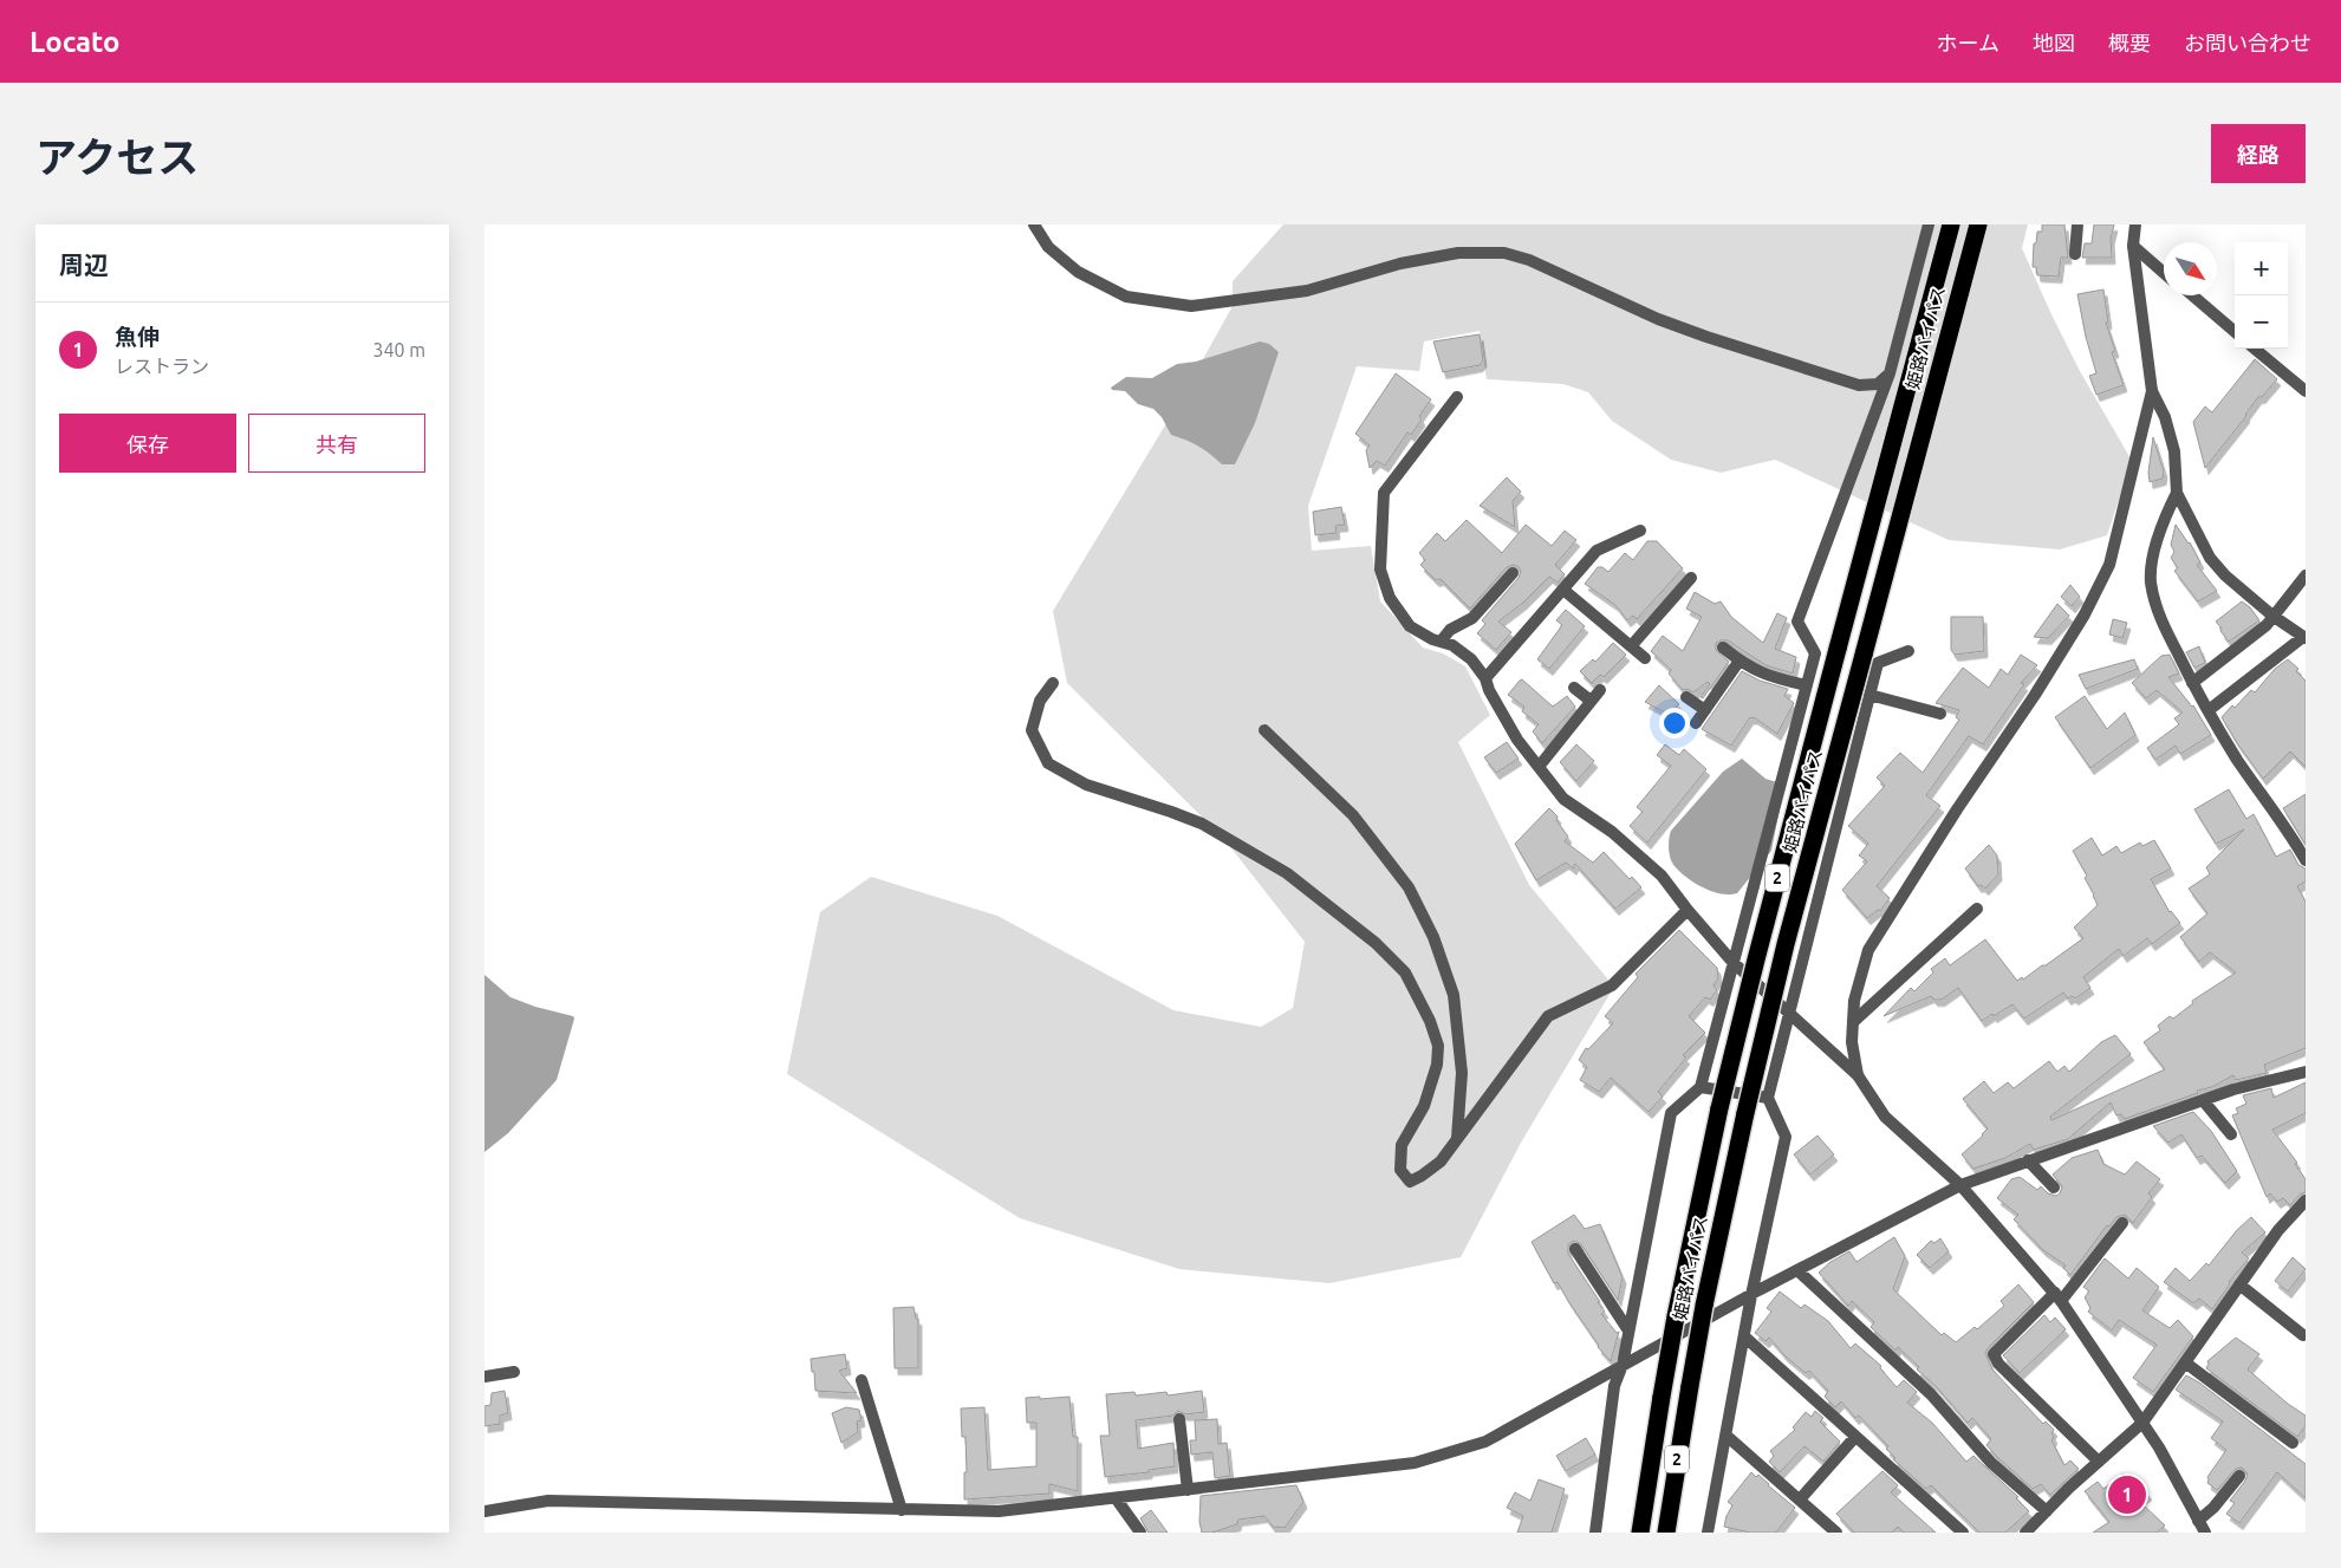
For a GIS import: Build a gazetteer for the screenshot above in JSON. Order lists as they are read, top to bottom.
{
  "streets": {
    "highway": ["姫路バイパス", "2"]
  },
  "north": "bottom right",
  "page": {
    "header": "Locato",
    "nav": [
      "ホーム",
      "地図",
      "概要",
      "お問い合わせ"
    ],
    "title": "アクセス",
    "buttons": [
      "経路",
      ["保存", "共有"]
    ],
    "heading": "周辺",
    "map_buttons": ["+", "−"],
    "list": [
      {
        "mark": "1",
        "name": "魚伸",
        "note": "レストラン",
        "value": "340 m"
      }
    ],
    "pins": "1"
  }
}
